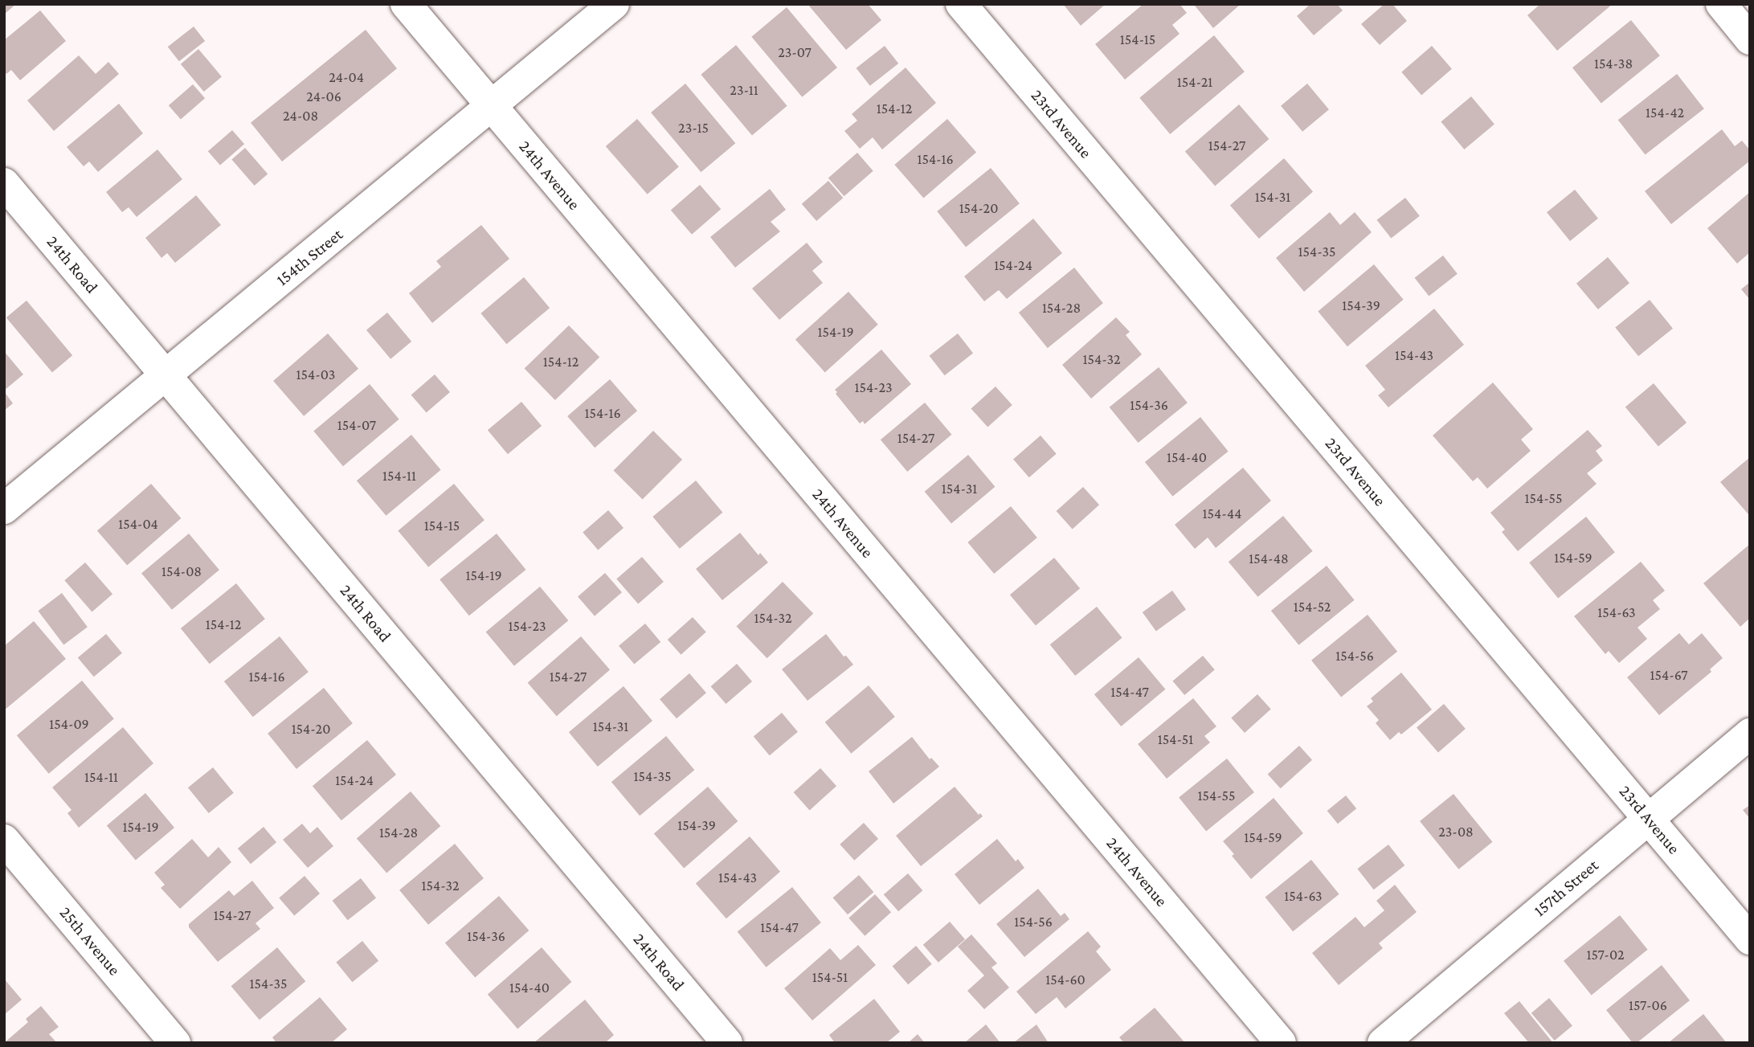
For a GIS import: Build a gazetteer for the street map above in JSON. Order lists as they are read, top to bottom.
{
  "streets": {
    "street": [
      "23rd Avenue",
      "24th Avenue",
      "154th Street",
      "24th Road",
      "157th Street",
      "25th Avenue"
    ]
  },
  "crossings": [
    ["23rd Avenue", "157th Street"],
    ["24th Avenue", "154th Street"],
    ["154th Street", "24th Road"]
  ],
  "house_numbers": [
    "154-15",
    "23-07",
    "154-38",
    "24-04",
    "154-21",
    "23-11",
    "24-06",
    "154-12",
    "154-42",
    "24-08",
    "23-15",
    "154-27",
    "154-16",
    "154-31",
    "154-20",
    "154-35",
    "154-24",
    "154-39",
    "154-28",
    "154-19",
    "154-43",
    "154-32",
    "154-12",
    "154-03",
    "154-23",
    "154-36",
    "154-16",
    "154-07",
    "154-27",
    "154-40",
    "154-11",
    "154-31",
    "154-55",
    "154-44",
    "154-04",
    "154-15",
    "154-59",
    "154-48",
    "154-08",
    "154-19",
    "154-52",
    "154-63",
    "154-32",
    "154-12",
    "154-23",
    "154-56",
    "154-67",
    "154-16",
    "154-27",
    "154-47",
    "154-09",
    "154-31",
    "154-20",
    "154-51",
    "154-35",
    "154-11",
    "154-24",
    "154-55",
    "154-39",
    "154-19",
    "23-08",
    "154-28",
    "154-59",
    "154-43",
    "154-32",
    "154-63",
    "154-27",
    "154-56",
    "154-47",
    "154-36",
    "157-02",
    "154-51",
    "154-60",
    "154-35",
    "154-40",
    "157-06"
  ]
}
